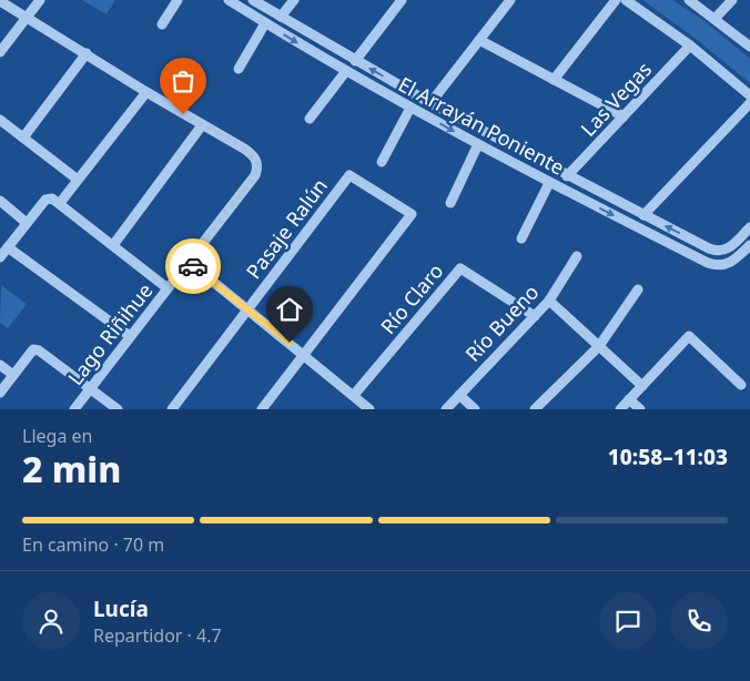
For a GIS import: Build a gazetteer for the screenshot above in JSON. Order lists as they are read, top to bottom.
{
  "streets": {
    "street": [
      "Las Vegas",
      "El Arrayán Poniente",
      "Pasaje Ralún",
      "Río Claro",
      "Río Bueno",
      "Lago Riñihue"
    ]
  },
  "crossings": [
    ["Las Vegas", "El Arrayán Poniente"],
    ["Río Claro", "Río Bueno"]
  ],
  "page": {
    "heading": ["2 min", "Llega en", "10:58–11:03"],
    "panel": ["Lucía", "Repartidor · 4.7"],
    "bar": "En camino · 70 m"
  }
}
